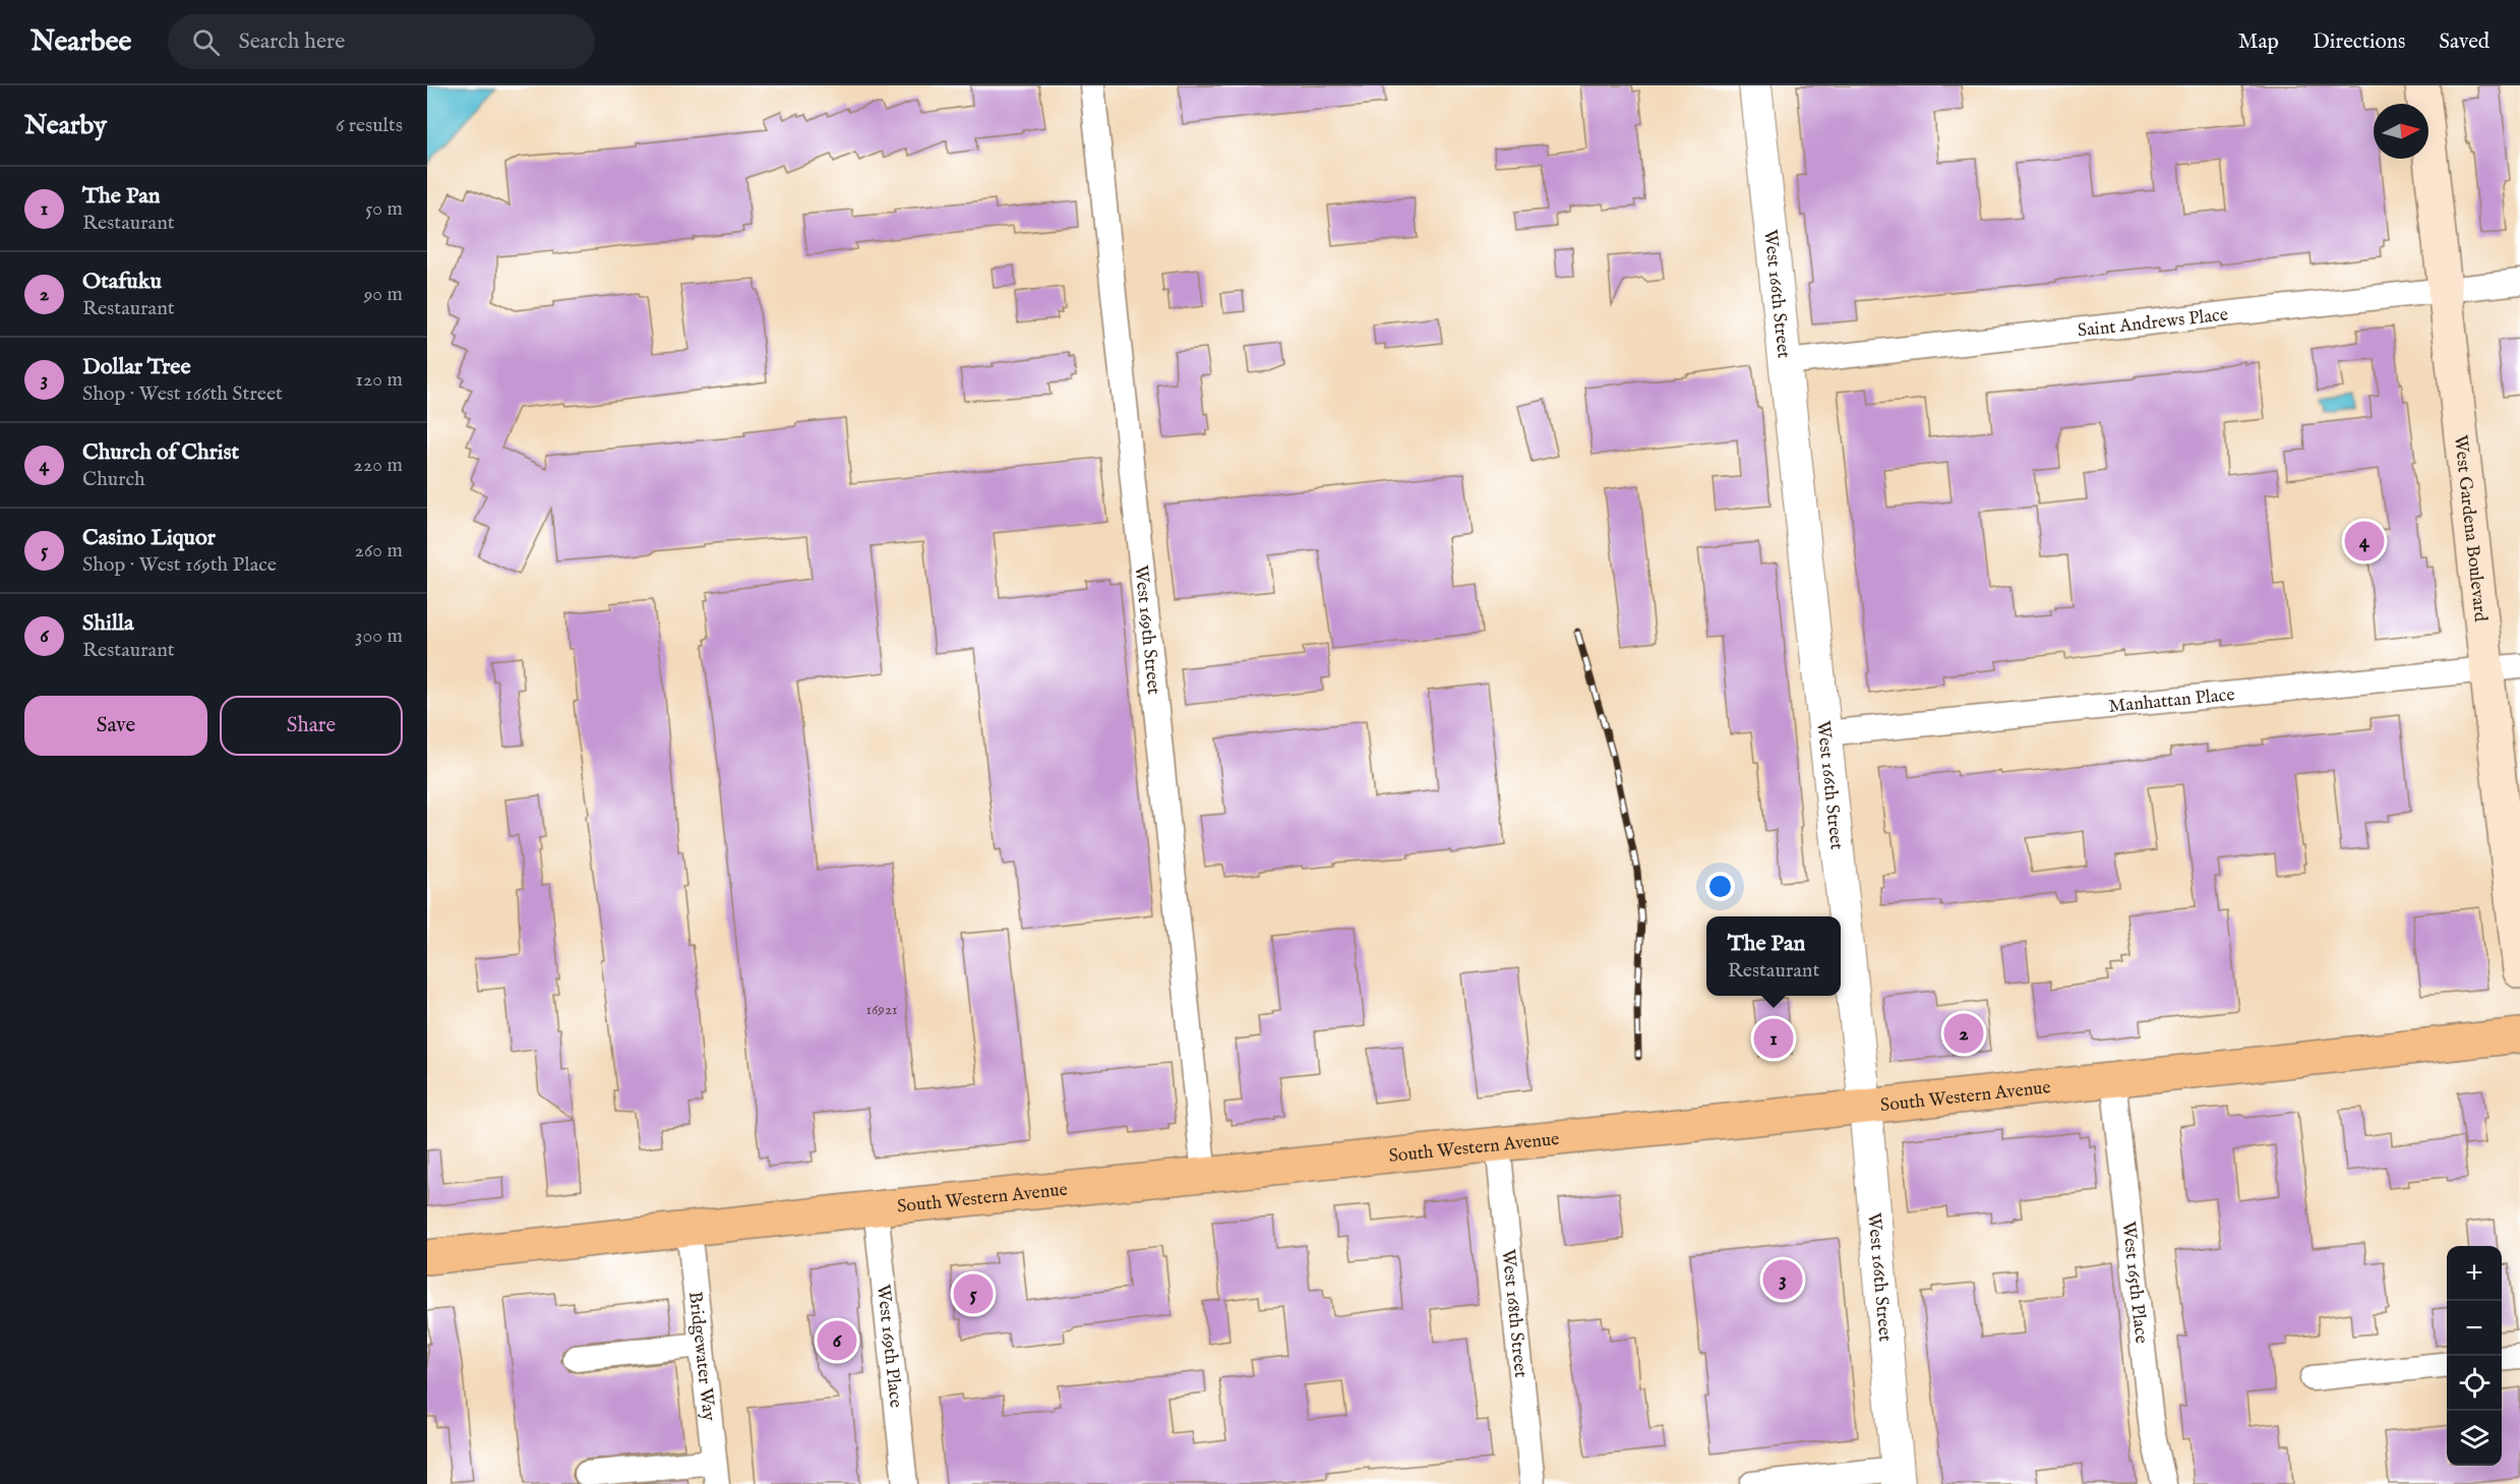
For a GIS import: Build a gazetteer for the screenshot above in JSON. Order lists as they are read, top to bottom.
{
  "streets": {
    "main road": ["West Gardena Boulevard", "South Western Avenue"],
    "street": [
      "West 166th Street",
      "Saint Andrews Place",
      "West 169th Street",
      "Manhattan Place",
      "West 165th Place",
      "West 168th Street",
      "West 169th Place",
      "Bridgewater Way"
    ]
  },
  "crossings": [
    ["West 166th Street", "Saint Andrews Place"],
    ["West 166th Street", "Manhattan Place"],
    ["West 166th Street", "South Western Avenue"],
    ["Saint Andrews Place", "West Gardena Boulevard"],
    ["West Gardena Boulevard", "Manhattan Place"],
    ["West 169th Street", "South Western Avenue"],
    ["South Western Avenue", "West 165th Place"],
    ["South Western Avenue", "West 168th Street"],
    ["South Western Avenue", "West 169th Place"],
    ["South Western Avenue", "Bridgewater Way"]
  ],
  "house_numbers": ["16921"],
  "north": "right",
  "page": {
    "header": "Nearbee",
    "search": "Search here",
    "nav": ["Map", "Directions", "Saved"],
    "heading": ["Nearby", "6 results"],
    "list": [
      {
        "mark": "1",
        "name": "The Pan",
        "note": "Restaurant",
        "value": "50 m"
      },
      {
        "mark": "2",
        "name": "Otafuku",
        "note": "Restaurant",
        "value": "90 m"
      },
      {
        "mark": "3",
        "name": "Dollar Tree",
        "note": "Shop · West 166th Street",
        "value": "120 m"
      },
      {
        "mark": "4",
        "name": "Church of Christ",
        "note": "Church",
        "value": "220 m"
      },
      {
        "mark": "5",
        "name": "Casino Liquor",
        "note": "Shop · West 169th Place",
        "value": "260 m"
      },
      {
        "mark": "6",
        "name": "Shilla",
        "note": "Restaurant",
        "value": "300 m"
      }
    ],
    "pins": [
      "4",
      "2",
      "1",
      "3",
      "5",
      "6"
    ],
    "buttons": ["Save", "Share"],
    "popup": ["The Pan", "Restaurant"],
    "map_buttons": ["+", "−"]
  }
}
